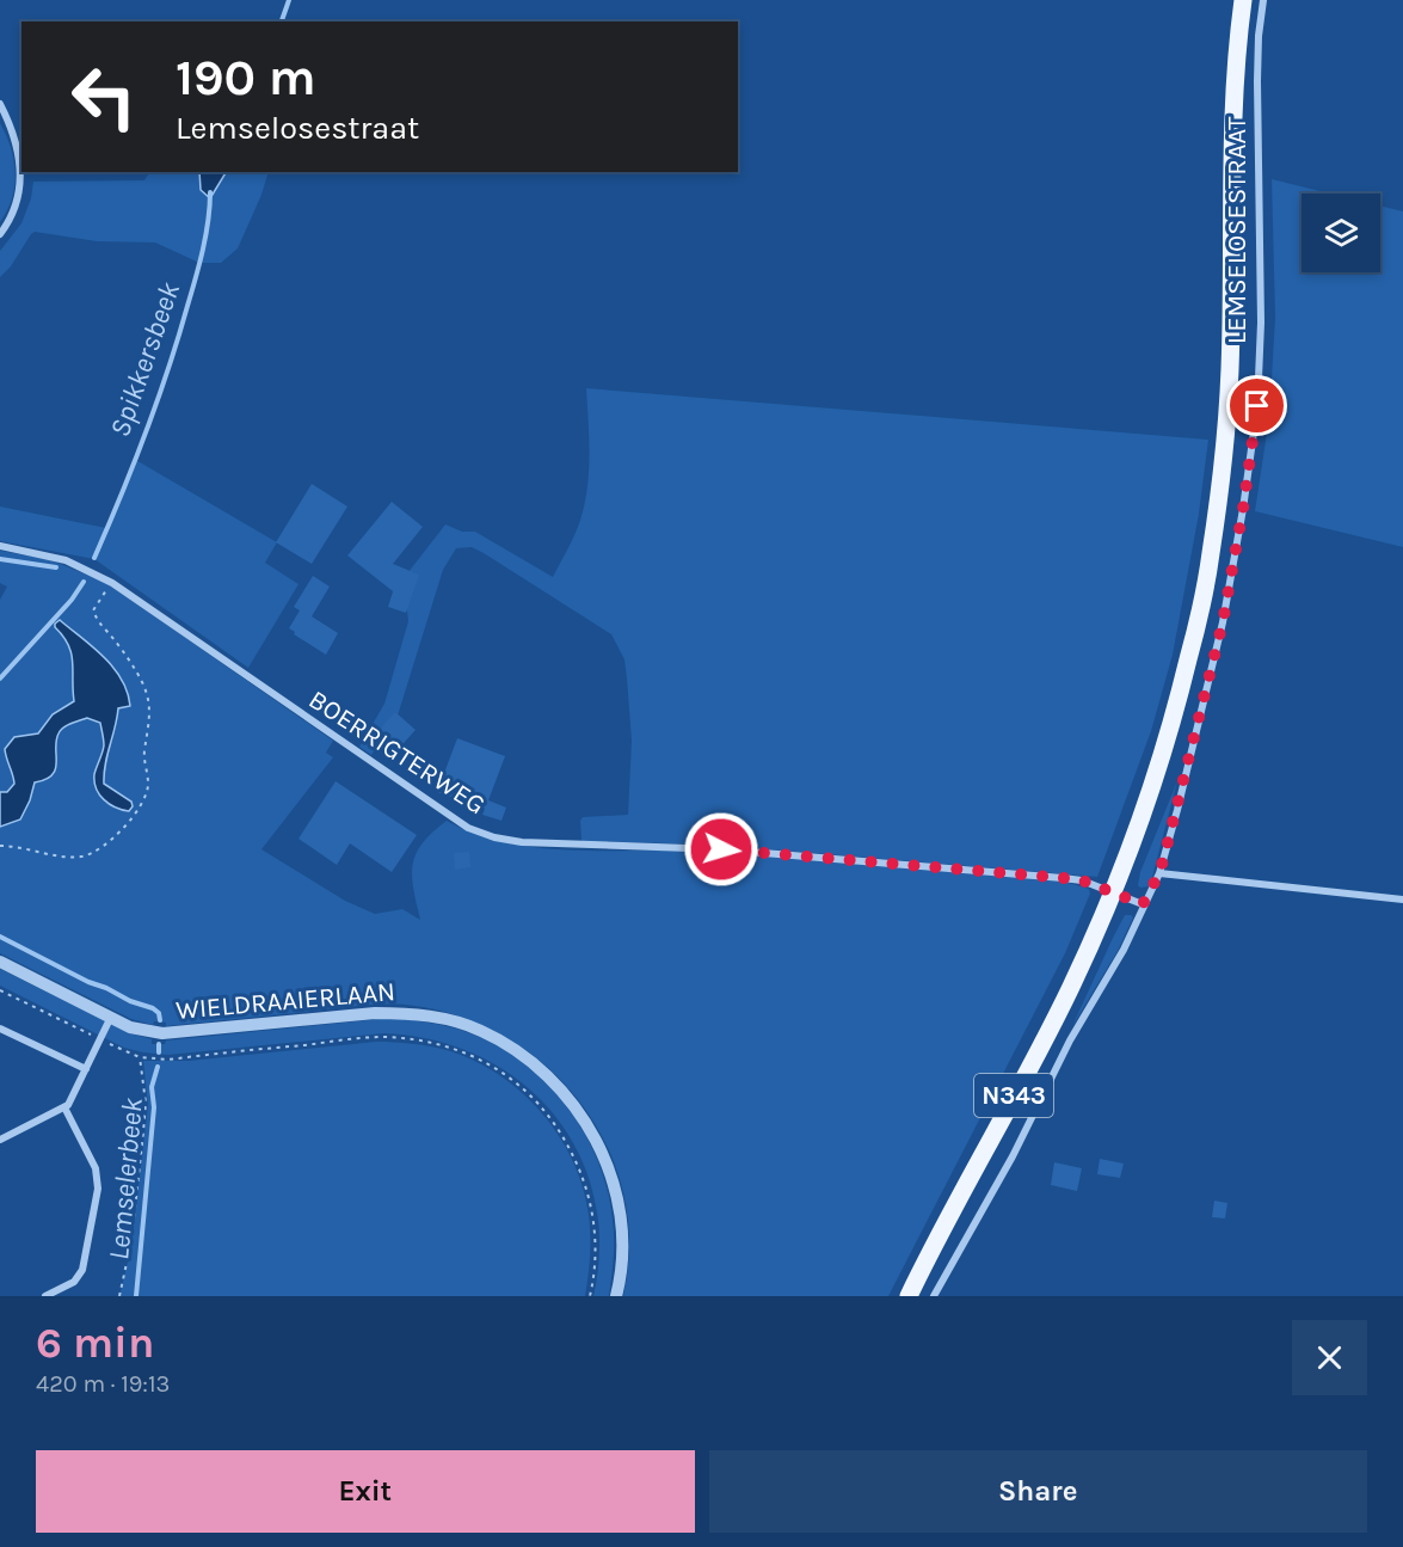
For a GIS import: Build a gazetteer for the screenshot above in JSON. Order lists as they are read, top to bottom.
{
  "streets": {
    "main road": ["N343"],
    "street": ["LEMSELOSESTRAAT", "BOERRIGTERWEG", "WIELDRAAIERLAAN"]
  },
  "crossings": [
    ["LEMSELOSESTRAAT", "BOERRIGTERWEG"],
    ["BOERRIGTERWEG", "N343"]
  ],
  "water": ["Spikkersbeek", "Lemselerbeek"],
  "page": {
    "turn": ["190 m", "Lemselosestraat"],
    "heading": ["6 min", "420 m · 19:13"],
    "buttons": ["Exit", "Share"]
  }
}
